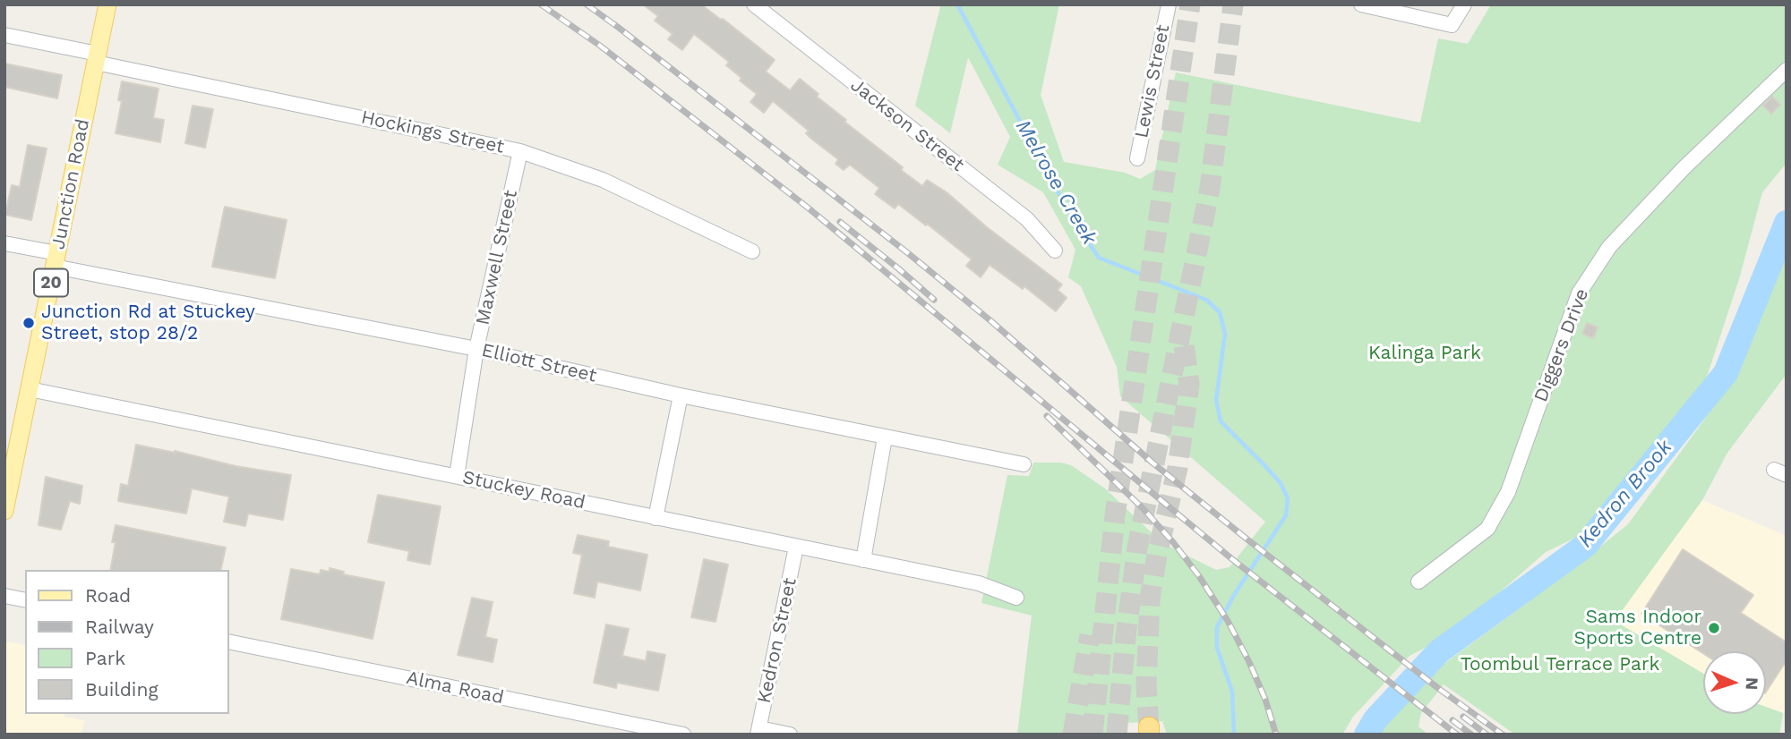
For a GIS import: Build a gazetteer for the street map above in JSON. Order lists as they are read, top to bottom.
{
  "streets": {
    "main road": ["Junction Road", "20"],
    "street": [
      "Lewis Street",
      "Jackson Street",
      "Hockings Street",
      "Maxwell Street",
      "Diggers Drive",
      "Elliott Street",
      "Stuckey Road",
      "Kedron Street",
      "Alma Road"
    ]
  },
  "crossings": [
    ["Hockings Street", "Junction Road"],
    ["Hockings Street", "Maxwell Street"],
    ["Junction Road", "Elliott Street"],
    ["Junction Road", "Stuckey Road"],
    ["Maxwell Street", "Elliott Street"],
    ["Maxwell Street", "Stuckey Road"],
    ["Stuckey Road", "Kedron Street"]
  ],
  "water": ["Melrose Creek", "Kedron Brook"],
  "parks": ["Kalinga Park", "Toombul Terrace Park"],
  "places": ["Junction Rd at Stuckey Street, stop 28/2", "Sams Indoor Sports Centre"],
  "legend": [
    "Road",
    "Railway",
    "Park",
    "Building"
  ],
  "north": "right"
}
